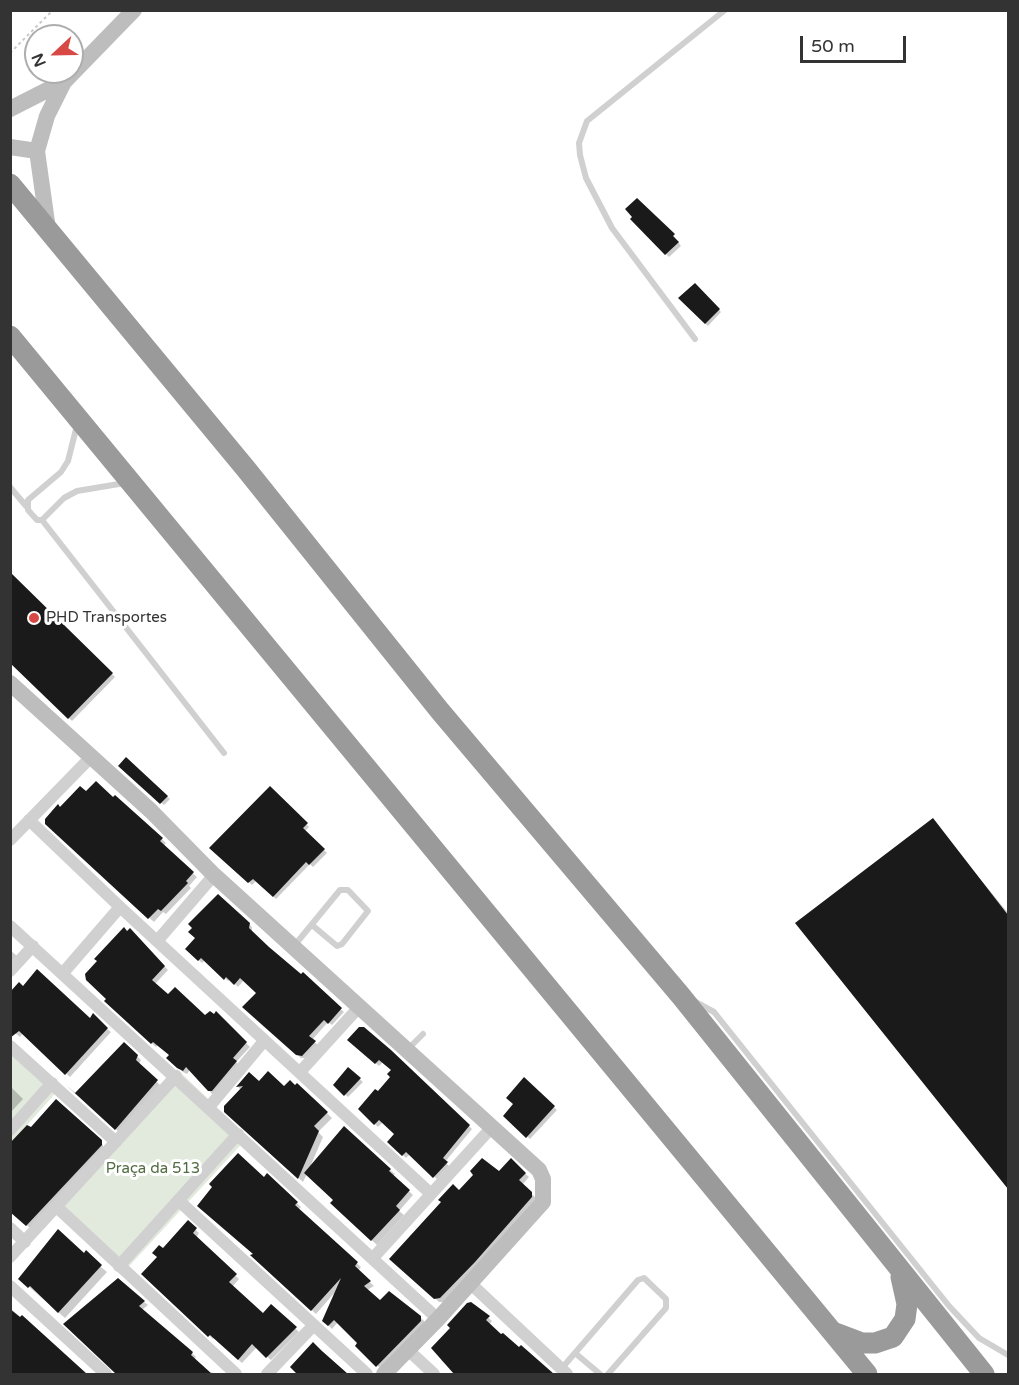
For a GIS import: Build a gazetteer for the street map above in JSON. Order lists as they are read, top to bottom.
{
  "parks": ["Praça da 513"],
  "places": ["PHD Transportes"],
  "scale_bar": "50 m",
  "north": "left"
}
